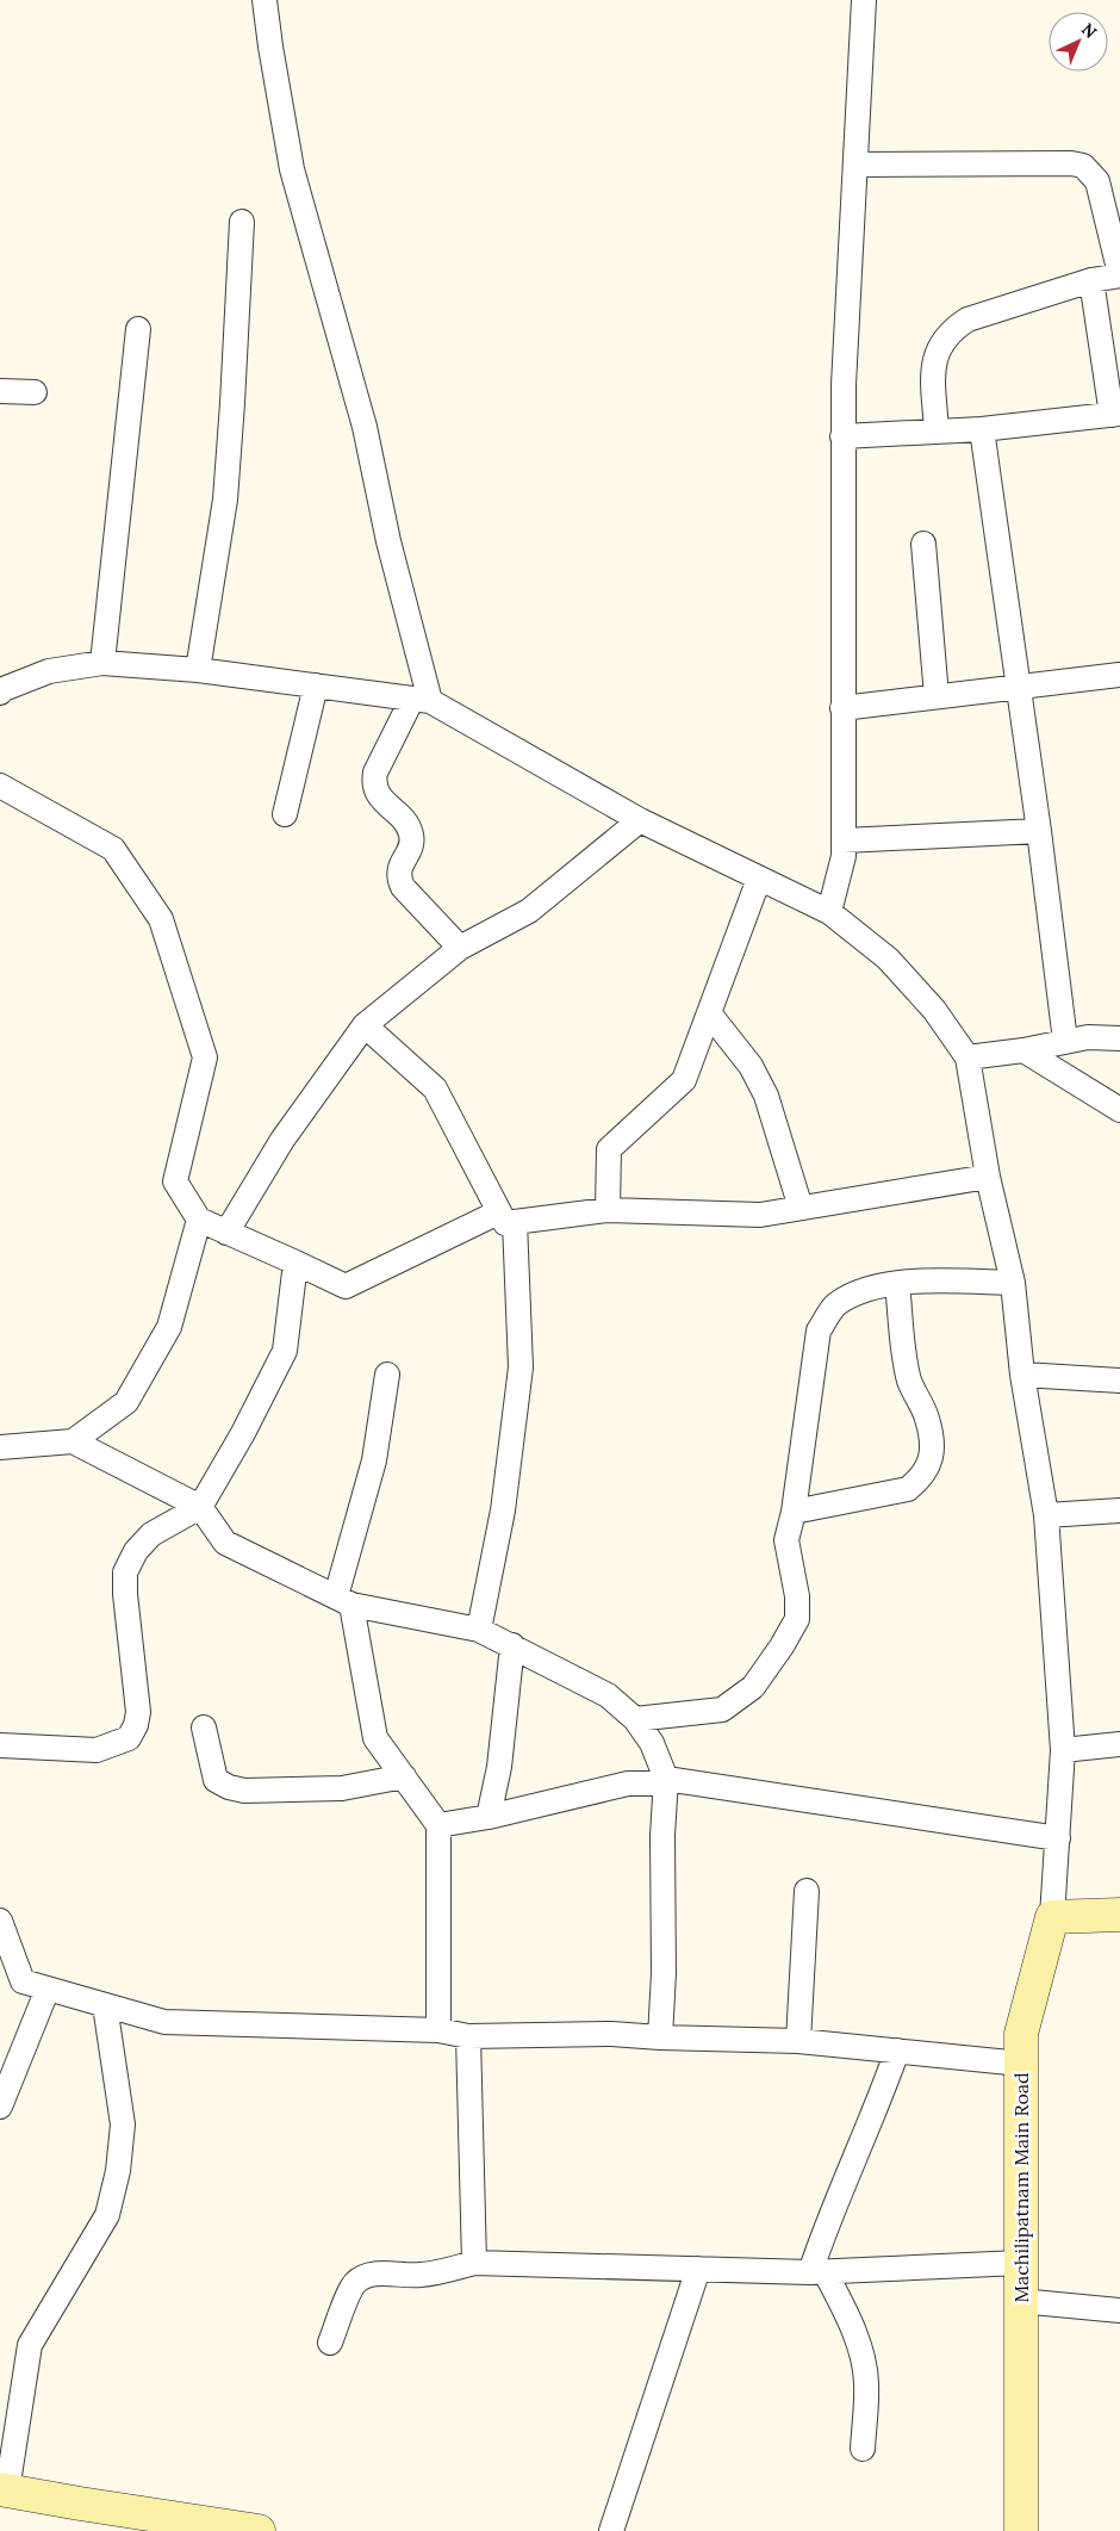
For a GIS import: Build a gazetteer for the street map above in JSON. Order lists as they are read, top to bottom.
{
  "streets": {
    "street": ["Machilipatnam Main Road"]
  },
  "north": "top right"
}
